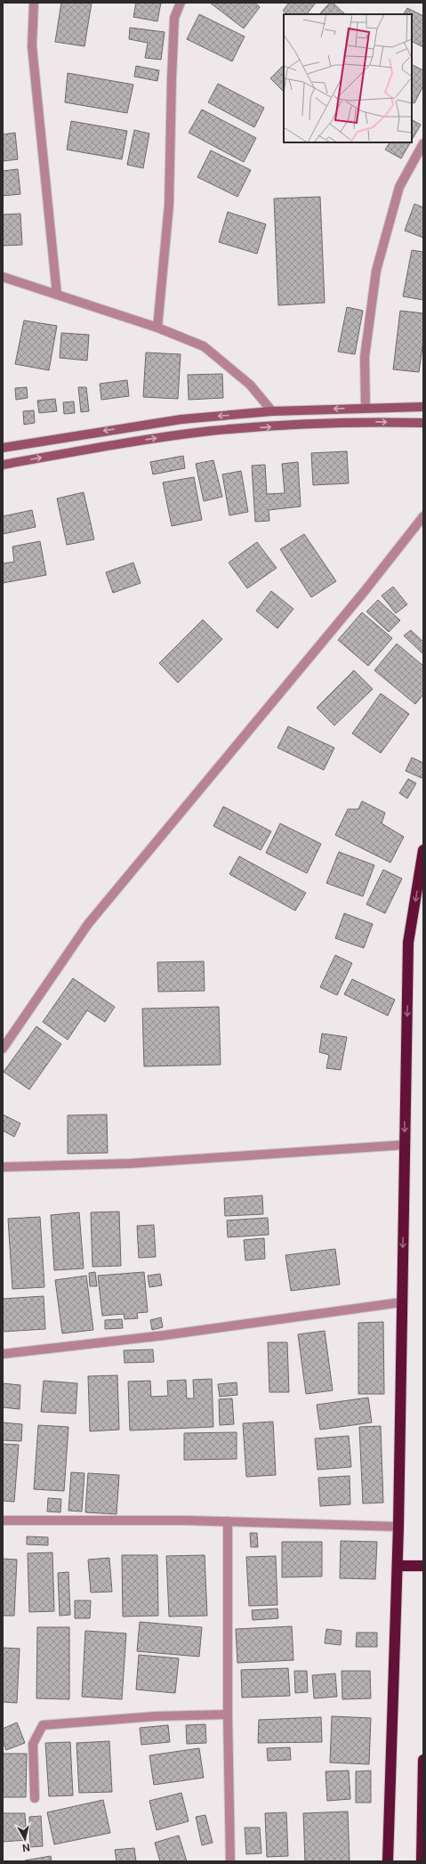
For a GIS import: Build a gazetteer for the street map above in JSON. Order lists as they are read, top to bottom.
{
  "north": "bottom"
}
